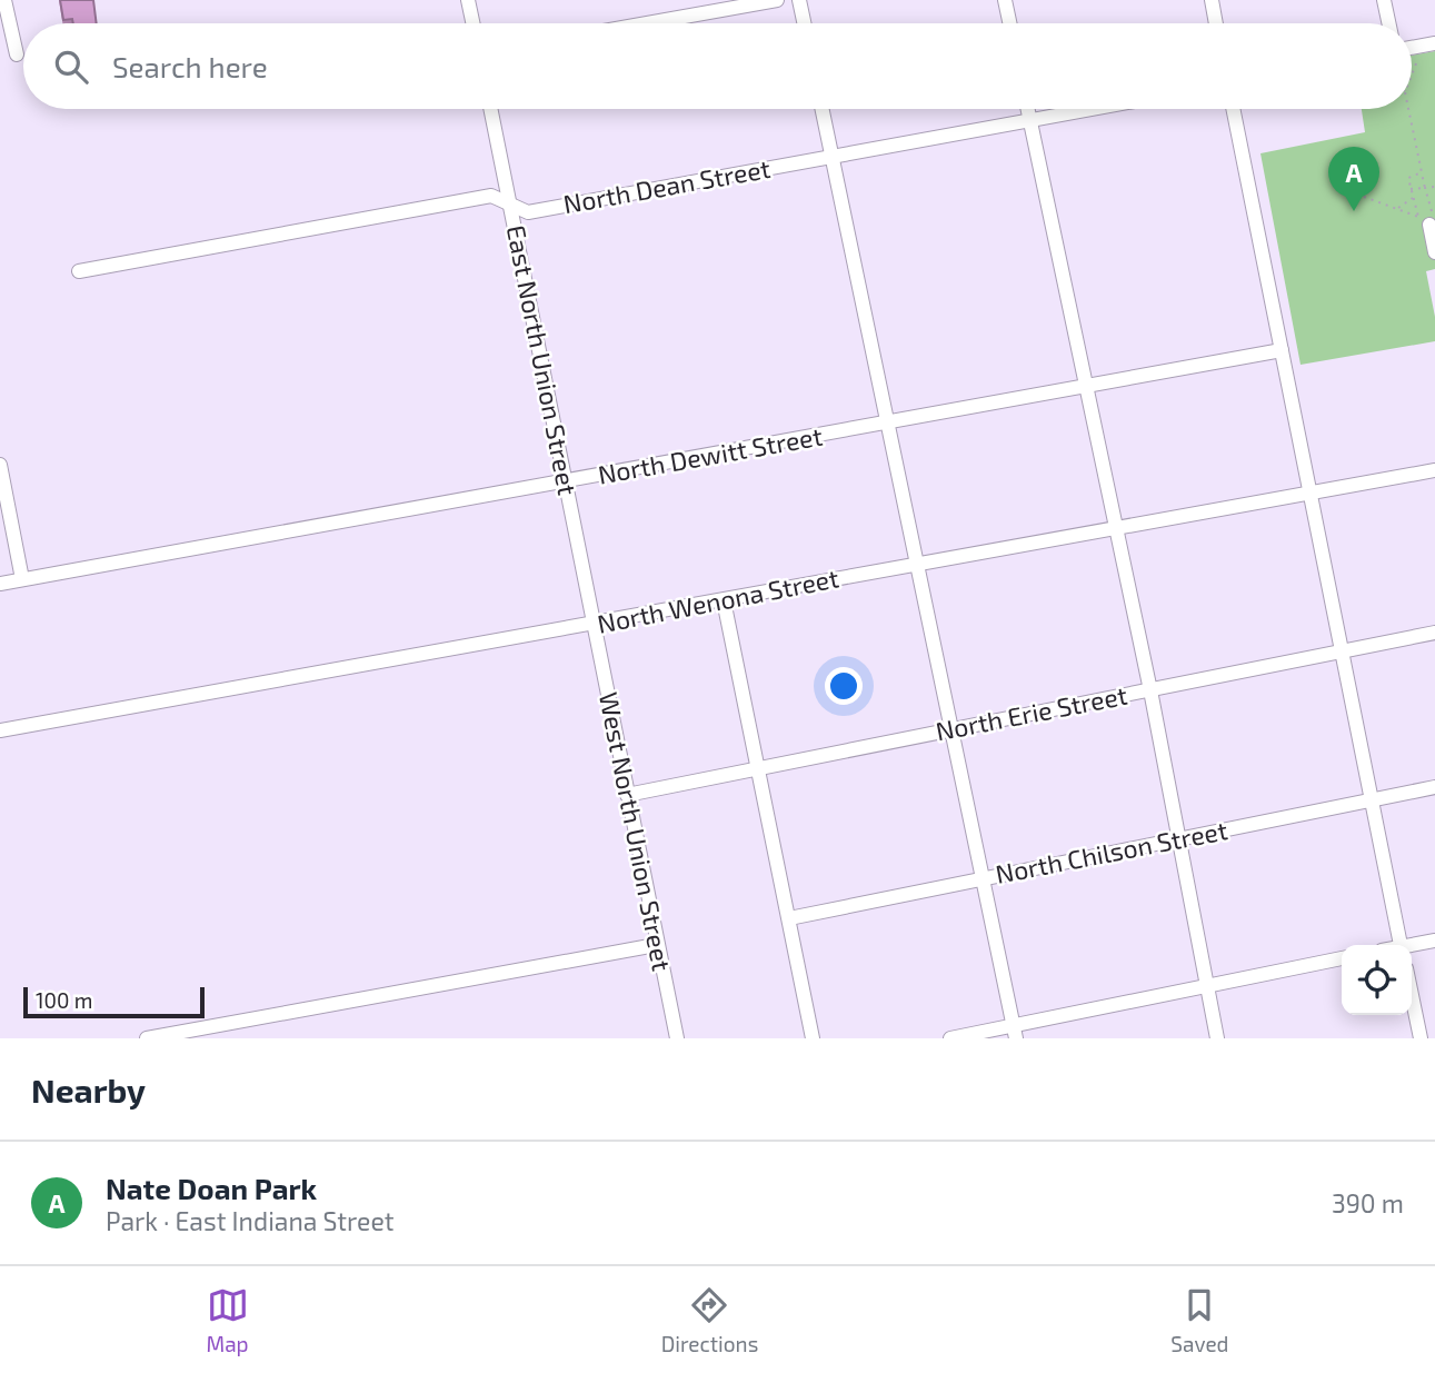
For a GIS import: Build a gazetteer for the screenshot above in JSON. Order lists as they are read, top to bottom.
{
  "streets": {
    "street": [
      "North Dean Street",
      "East North Union Street",
      "North Dewitt Street",
      "North Wenona Street",
      "North Erie Street",
      "West North Union Street",
      "North Chilson Street"
    ]
  },
  "crossings": [
    ["North Dean Street", "East North Union Street"],
    ["East North Union Street", "North Dewitt Street"],
    ["East North Union Street", "North Wenona Street"],
    ["East North Union Street", "West North Union Street"],
    ["North Wenona Street", "West North Union Street"],
    ["North Erie Street", "West North Union Street"]
  ],
  "scale_bar": "100 m",
  "page": {
    "search": "Search here",
    "pins": "A",
    "scale": "100 m",
    "heading": "Nearby",
    "list": [
      {
        "mark": "A",
        "name": "Nate Doan Park",
        "note": "Park · East Indiana Street",
        "value": "390 m"
      }
    ],
    "nav": ["Map", "Directions", "Saved"]
  }
}
